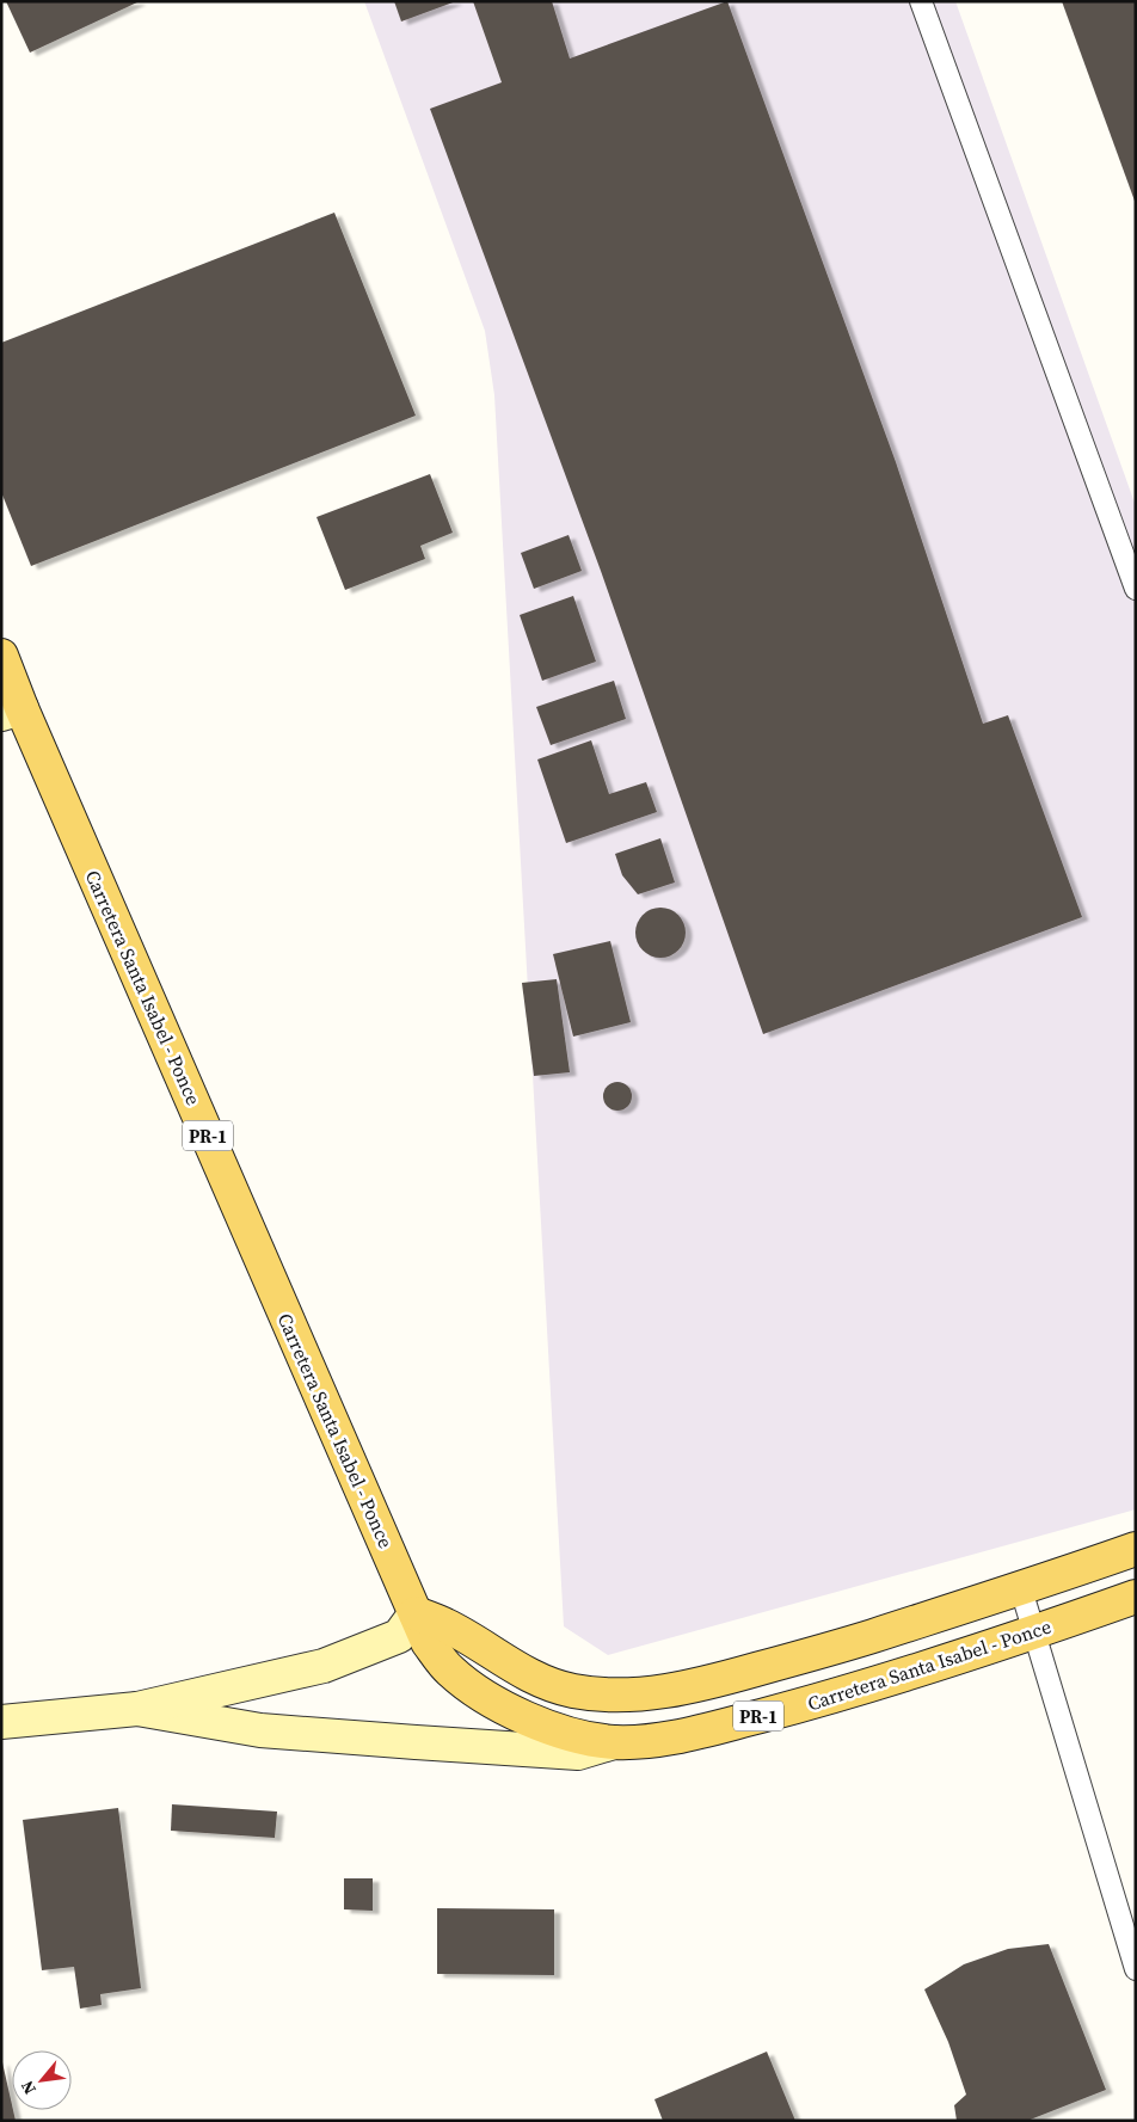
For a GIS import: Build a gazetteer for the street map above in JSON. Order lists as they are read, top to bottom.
{
  "streets": {
    "main road": ["Carretera Santa Isabel - Ponce", "PR-1"]
  },
  "crossings": [
    ["Carretera Santa Isabel - Ponce", "PR-1"]
  ],
  "north": "bottom left"
}
